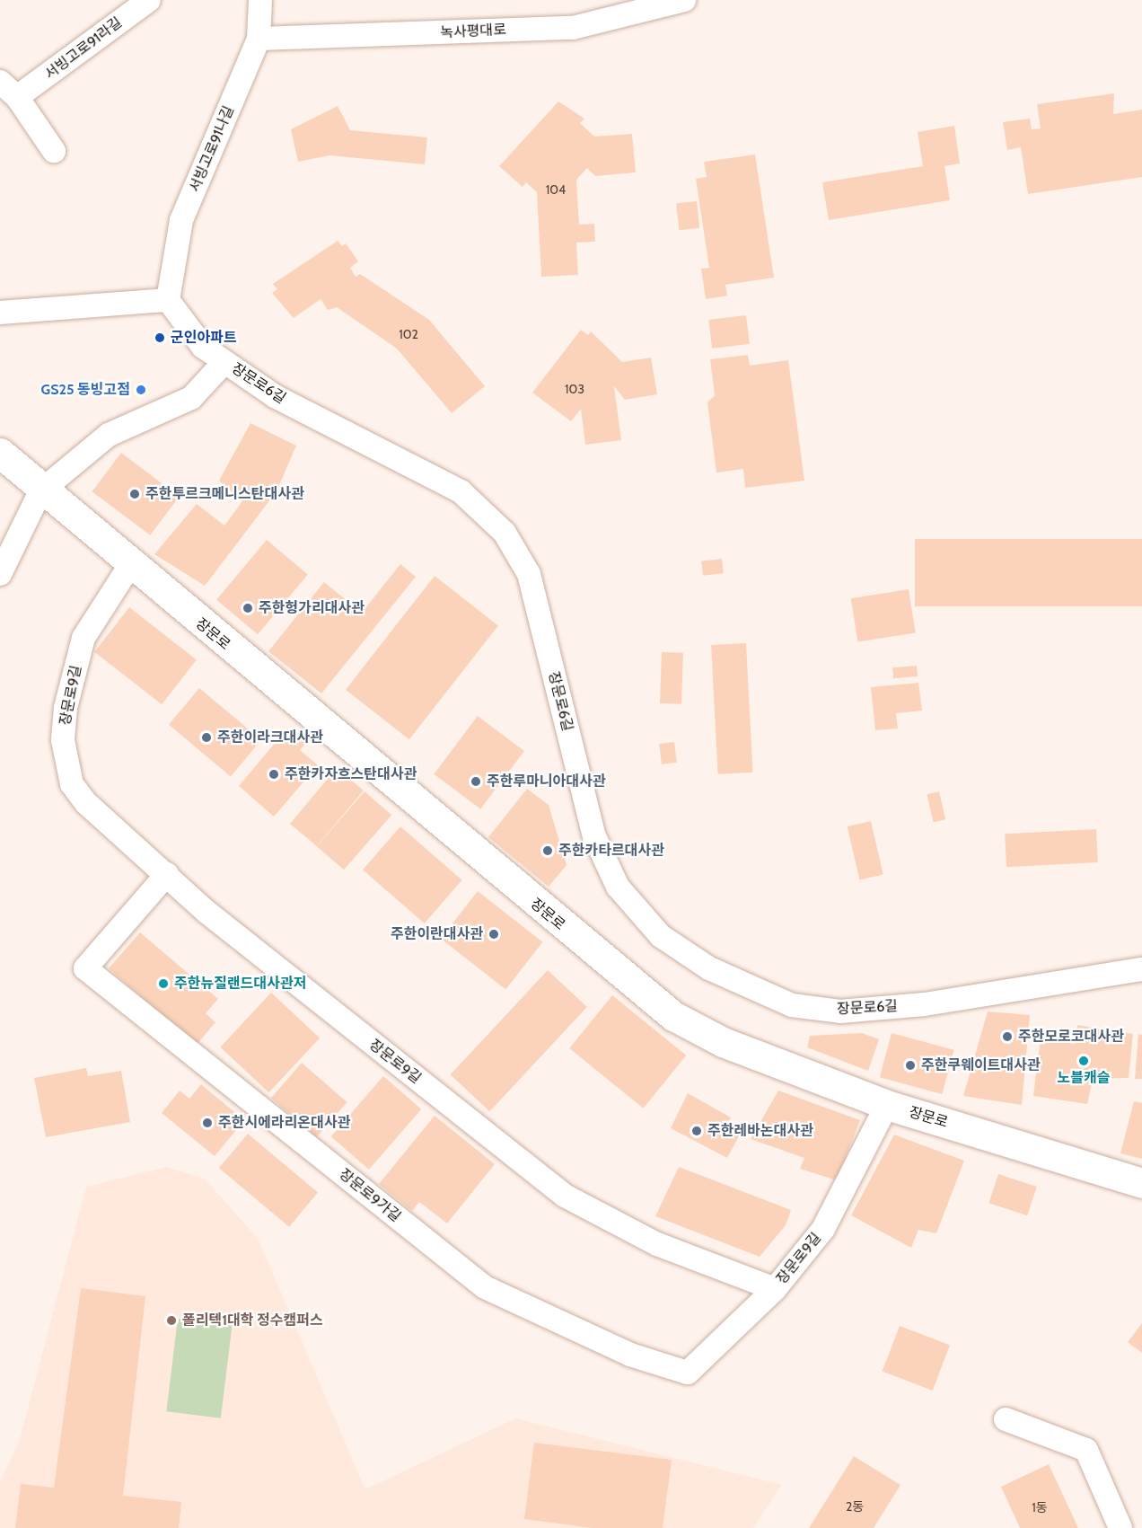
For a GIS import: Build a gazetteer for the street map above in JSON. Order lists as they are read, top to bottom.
{
  "streets": {
    "street": [
      "녹사평대로",
      "서빙고로91라길",
      "서빙고로91나길",
      "장문로6길",
      "장문로",
      "장문로9길",
      "장문로9가길"
    ]
  },
  "crossings": [
    ["녹사평대로", "서빙고로91나길"],
    ["서빙고로91나길", "장문로6길"],
    ["장문로", "장문로9길"],
    ["장문로9길", "장문로9가길"]
  ],
  "places": [
    "군인아파트",
    "GS25 동빙고점",
    "주한투르크메니스탄대사관",
    "주한헝가리대사관",
    "주한이라크대사관",
    "주한카자흐스탄대사관",
    "주한루마니아대사관",
    "주한카타르대사관",
    "주한이란대사관",
    "주한뉴질랜드대사관저",
    "주한모로코대사관",
    "노블캐슬",
    "주한쿠웨이트대사관",
    "주한시에라리온대사관",
    "주한레바논대사관",
    "폴리텍1대학 정수캠퍼스"
  ],
  "house_numbers": [
    "104",
    "102",
    "103",
    "2동",
    "1동"
  ]
}
